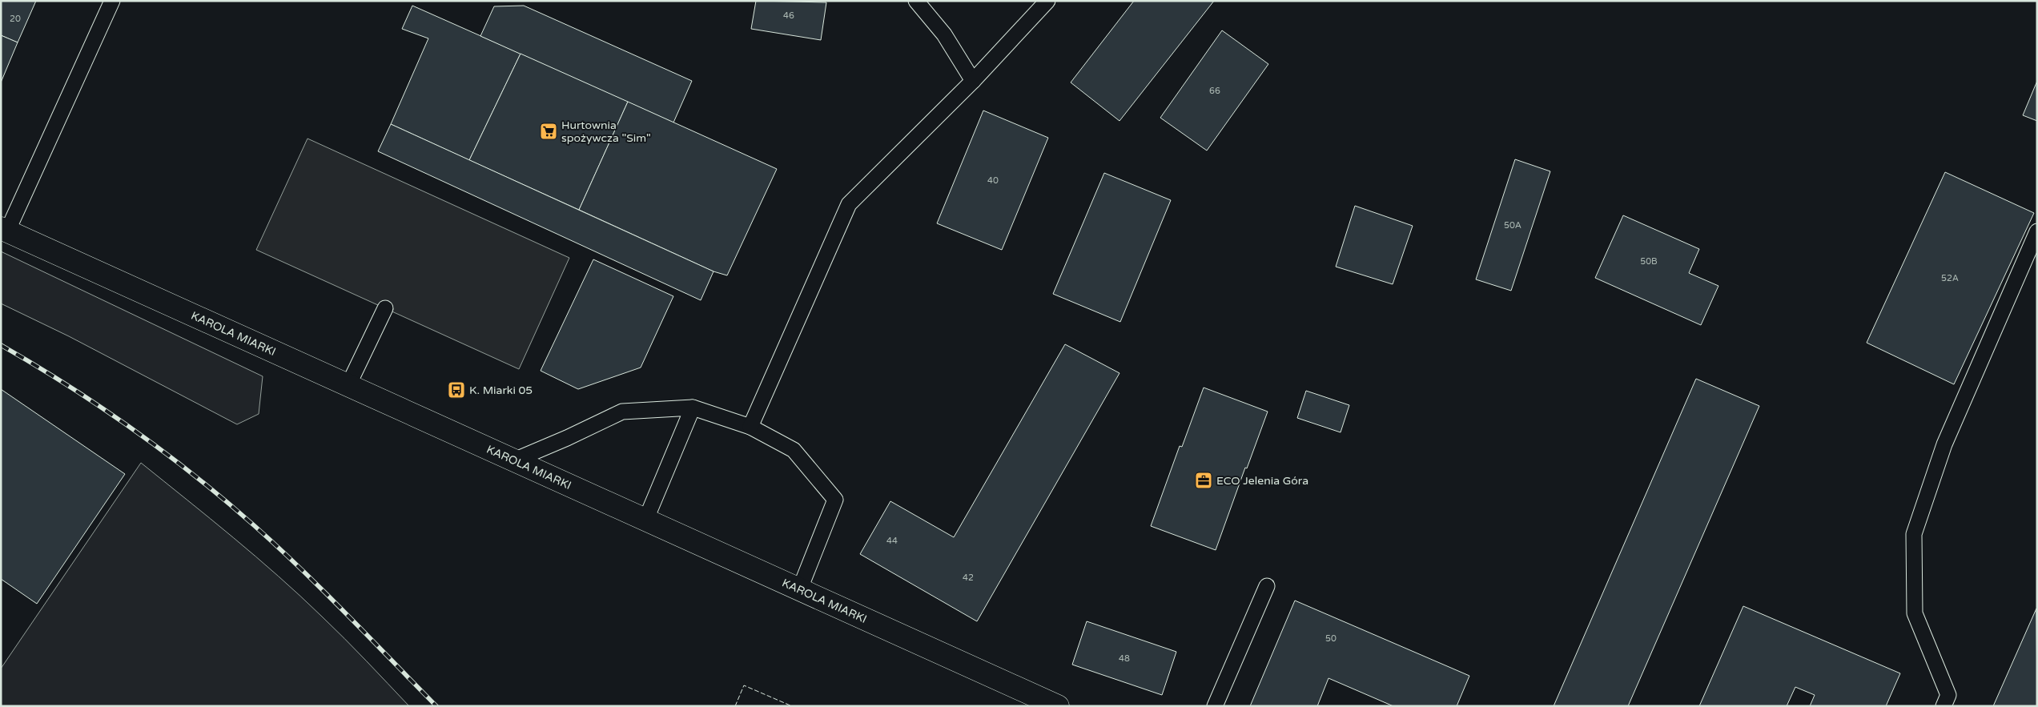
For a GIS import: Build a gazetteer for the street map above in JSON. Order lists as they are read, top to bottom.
{
  "streets": {
    "street": ["KAROLA MIARKI"]
  },
  "places": {
    "supermarket": ["Hurtownia spożywcza \"Sim\""],
    "bus stop": ["K. Miarki 05"],
    "office": ["ECO Jelenia Góra"]
  },
  "house_numbers": [
    "46",
    "20",
    "66",
    "40",
    "50A",
    "50B",
    "52A",
    "44",
    "42",
    "50",
    "48"
  ]
}
